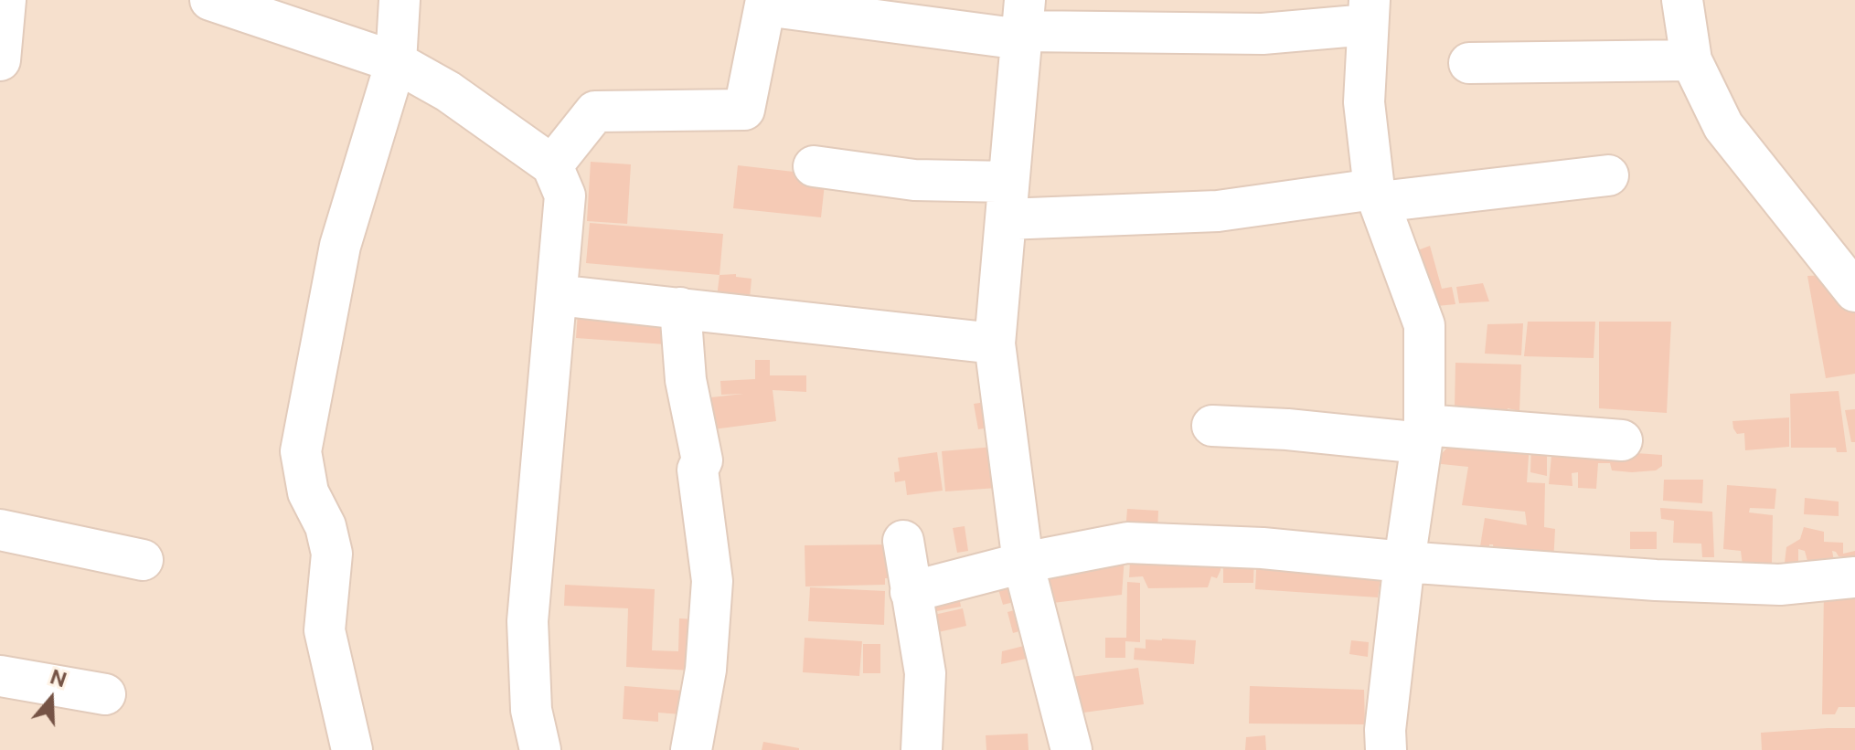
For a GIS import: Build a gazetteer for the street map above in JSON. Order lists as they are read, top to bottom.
{
  "north": "top"
}
